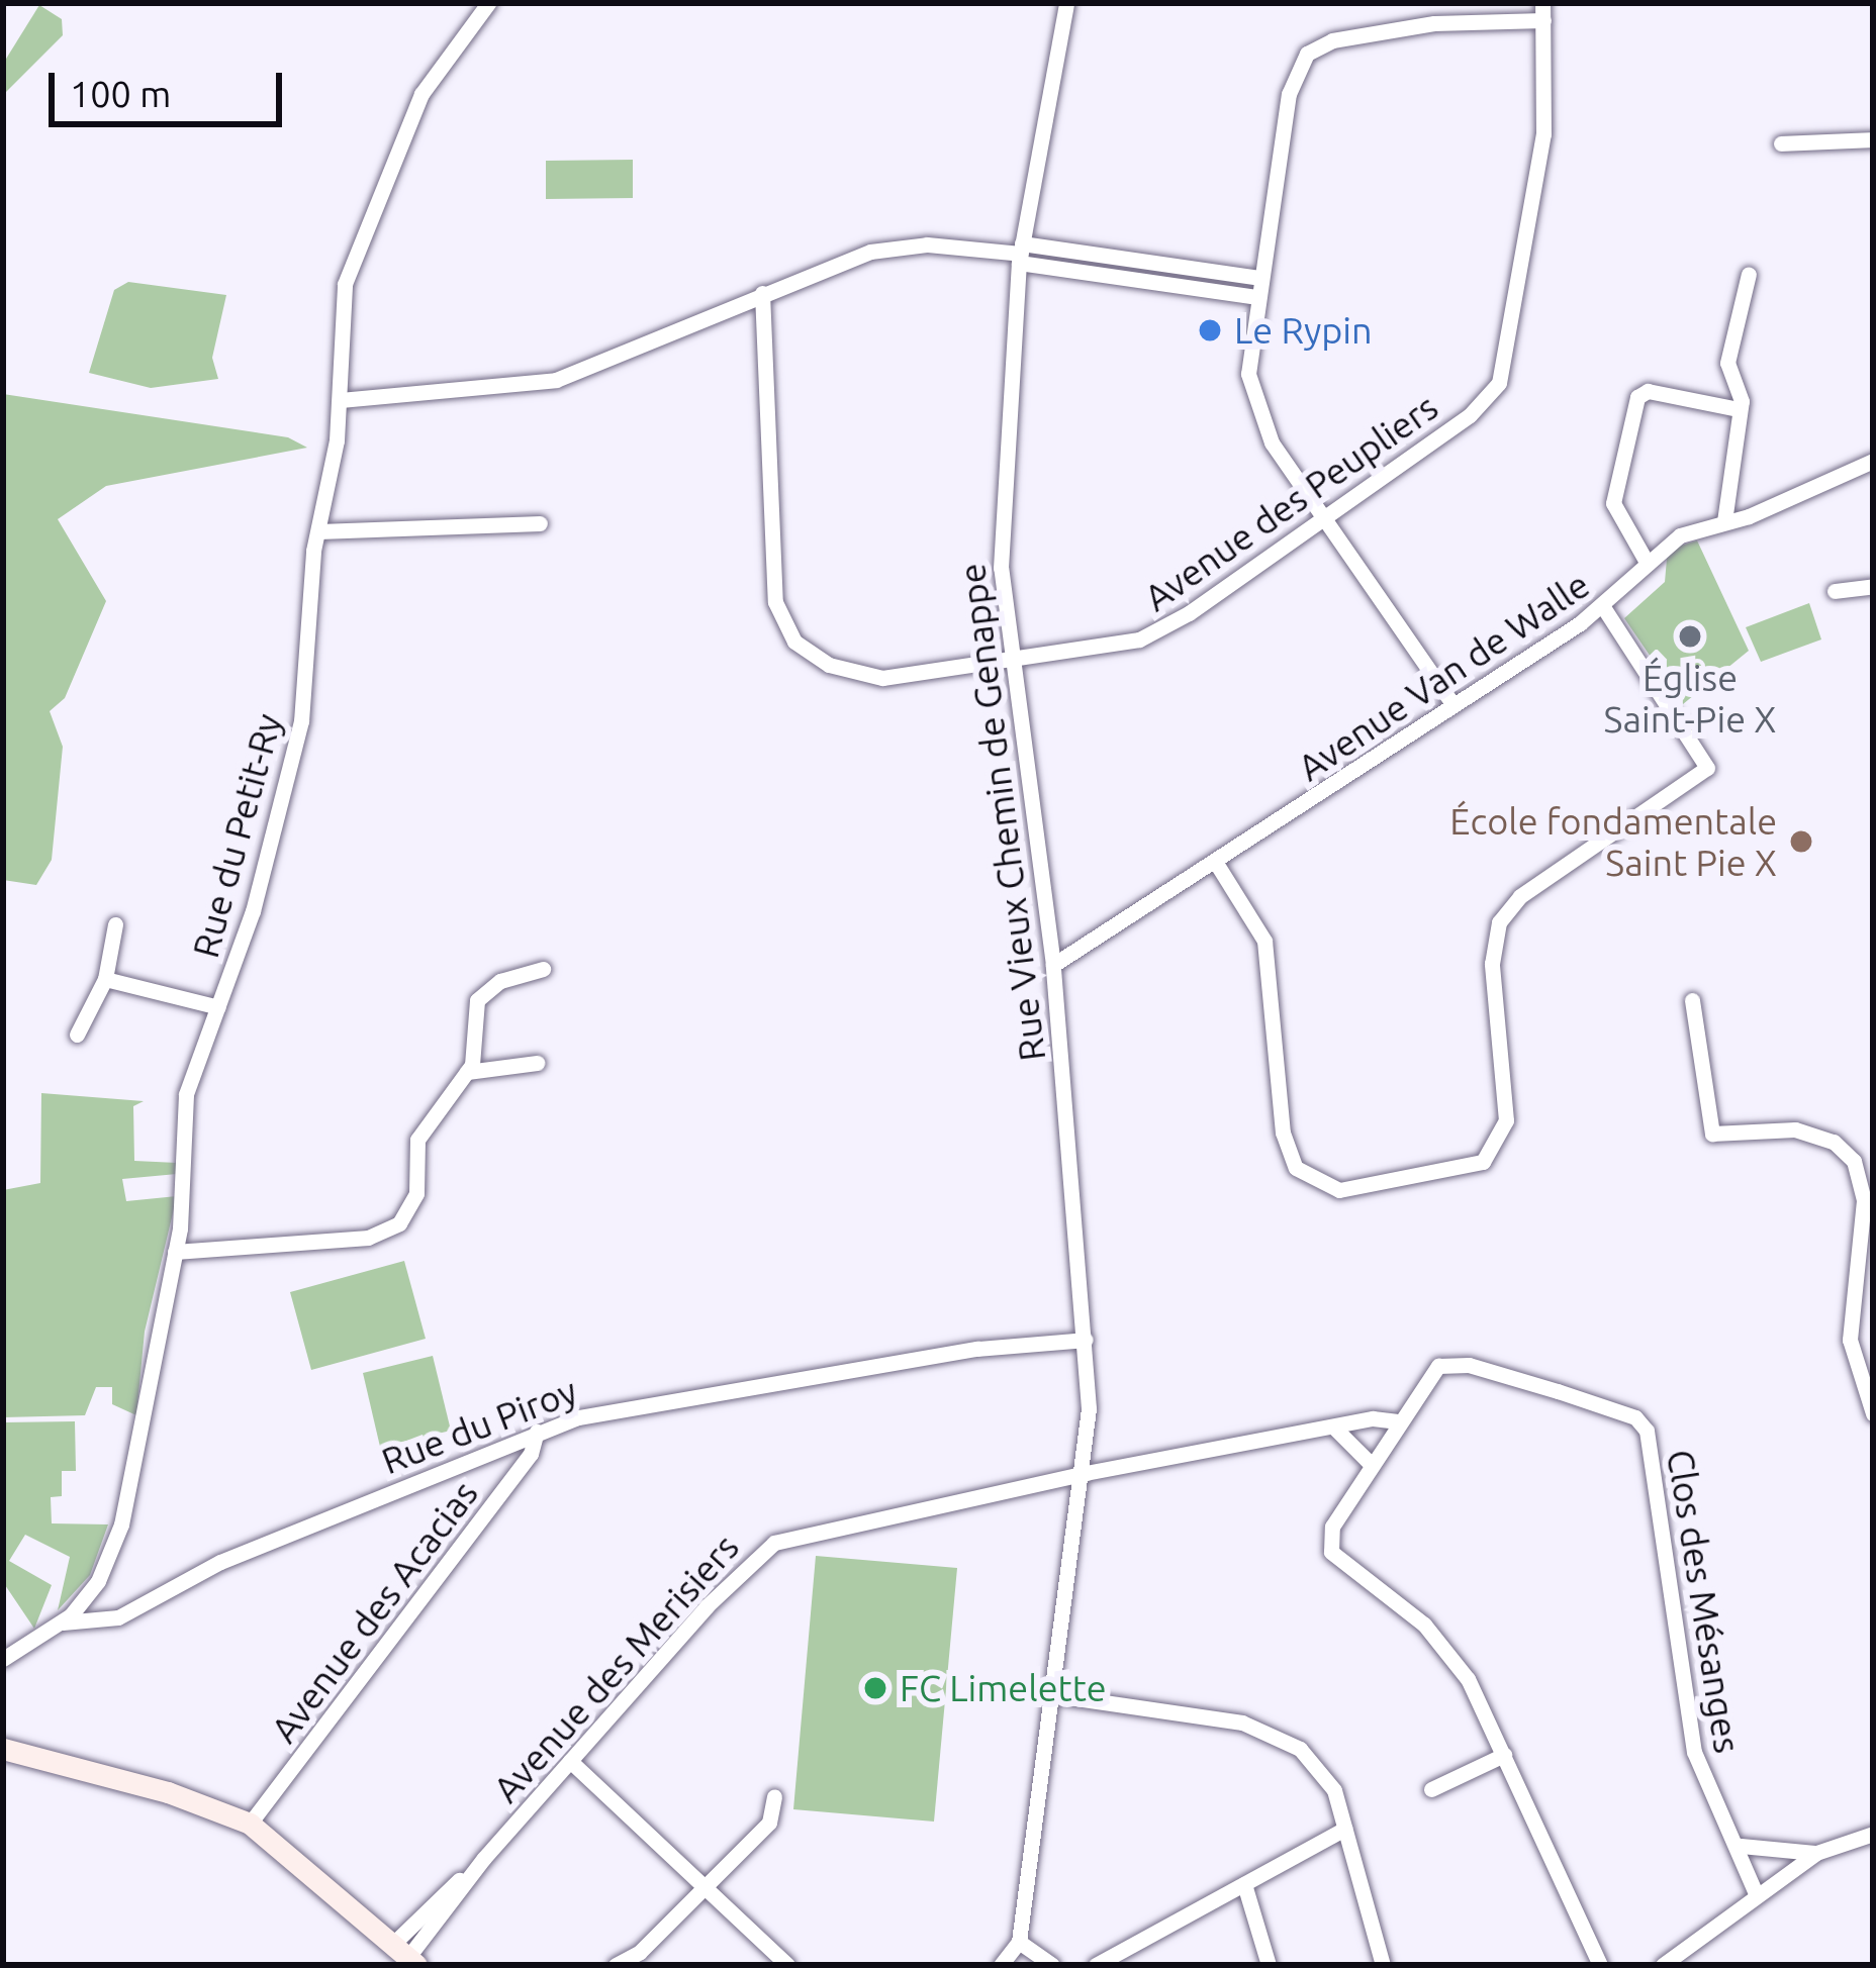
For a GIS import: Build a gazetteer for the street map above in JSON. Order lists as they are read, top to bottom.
{
  "streets": {
    "street": [
      "Avenue des Peupliers",
      "Avenue Van de Walle",
      "Rue Vieux Chemin de Genappe",
      "Rue du Petit-Ry",
      "Rue du Piroy",
      "Clos des Mésanges",
      "Avenue des Acacias",
      "Avenue des Merisiers"
    ]
  },
  "crossings": [
    ["Avenue des Peupliers", "Rue Vieux Chemin de Genappe"],
    ["Avenue Van de Walle", "Rue Vieux Chemin de Genappe"],
    ["Rue Vieux Chemin de Genappe", "Rue du Piroy"],
    ["Rue Vieux Chemin de Genappe", "Avenue des Merisiers"],
    ["Rue du Petit-Ry", "Rue du Piroy"],
    ["Rue du Piroy", "Avenue des Acacias"]
  ],
  "places": [
    "Le Rypin",
    "Église Saint-Pie X",
    "École fondamentale Saint Pie X",
    "FC Limelette"
  ],
  "scale_bar": "100 m"
}
